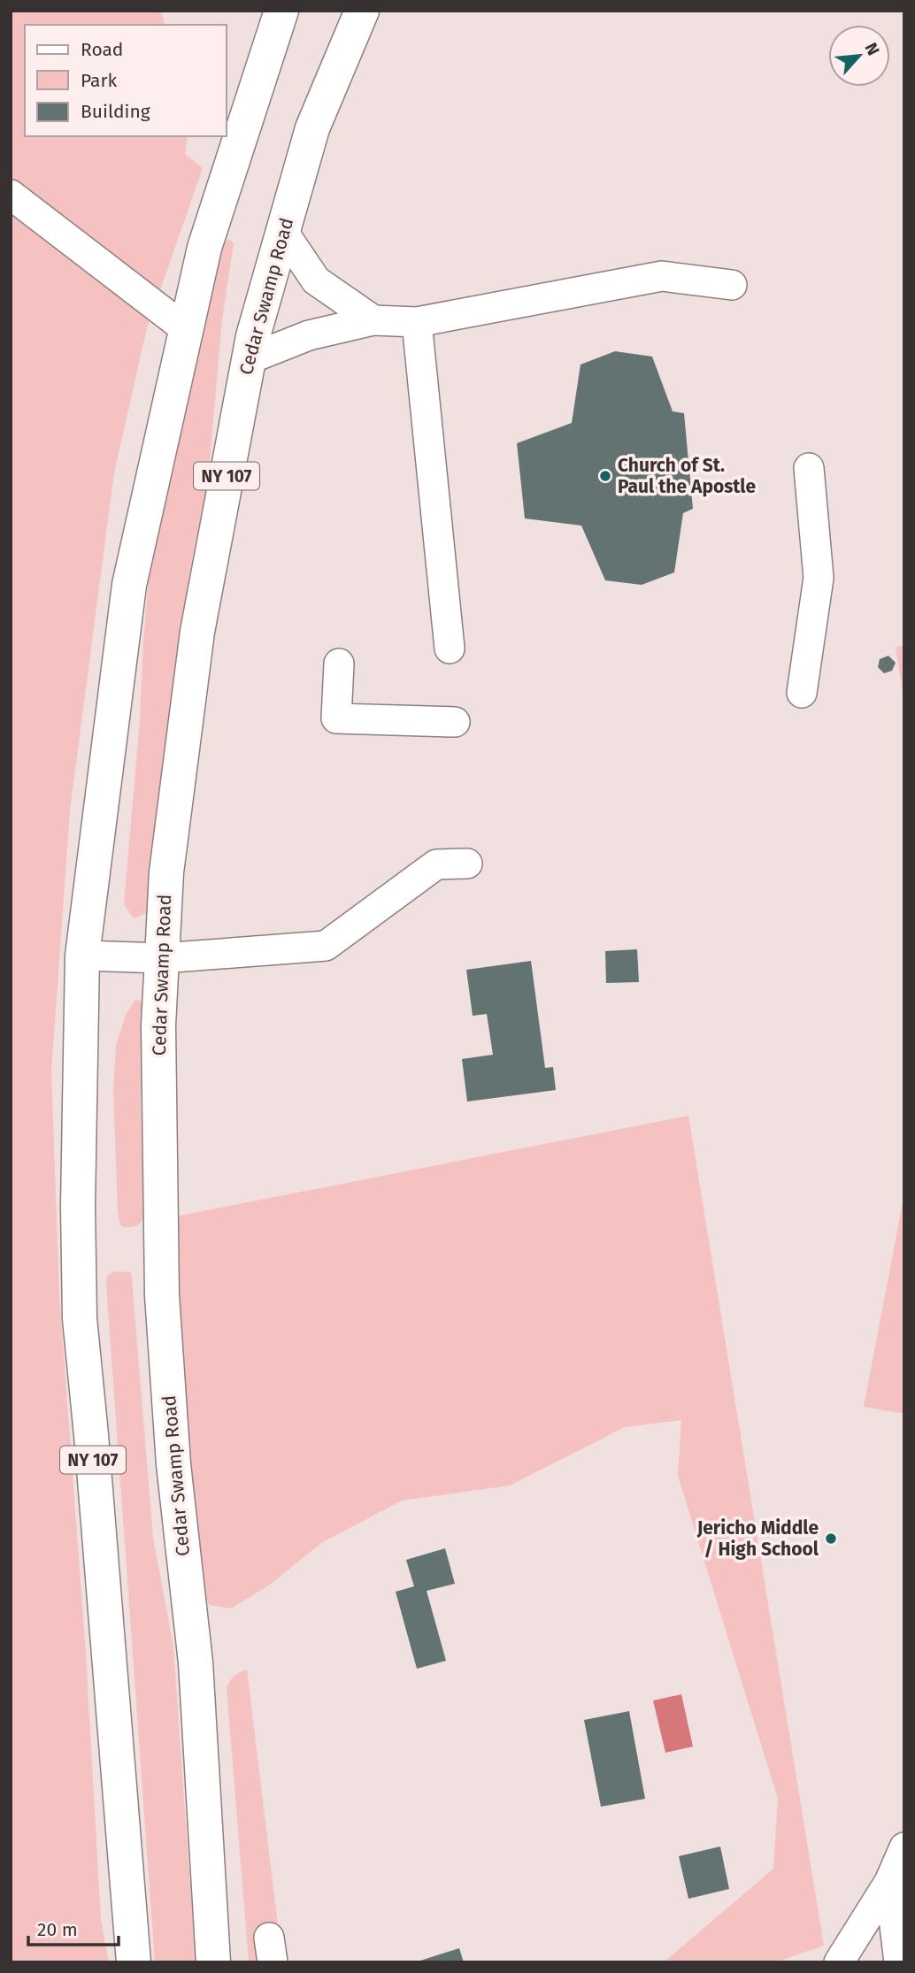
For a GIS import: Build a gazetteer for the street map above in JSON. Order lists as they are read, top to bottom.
{
  "streets": {
    "main road": ["Cedar Swamp Road", "NY 107"]
  },
  "places": ["Church of St. Paul the Apostle", "Jericho Middle / High School"],
  "legend": ["Road", "Park", "Building"],
  "scale_bar": "20 m",
  "north": "top right"
}
